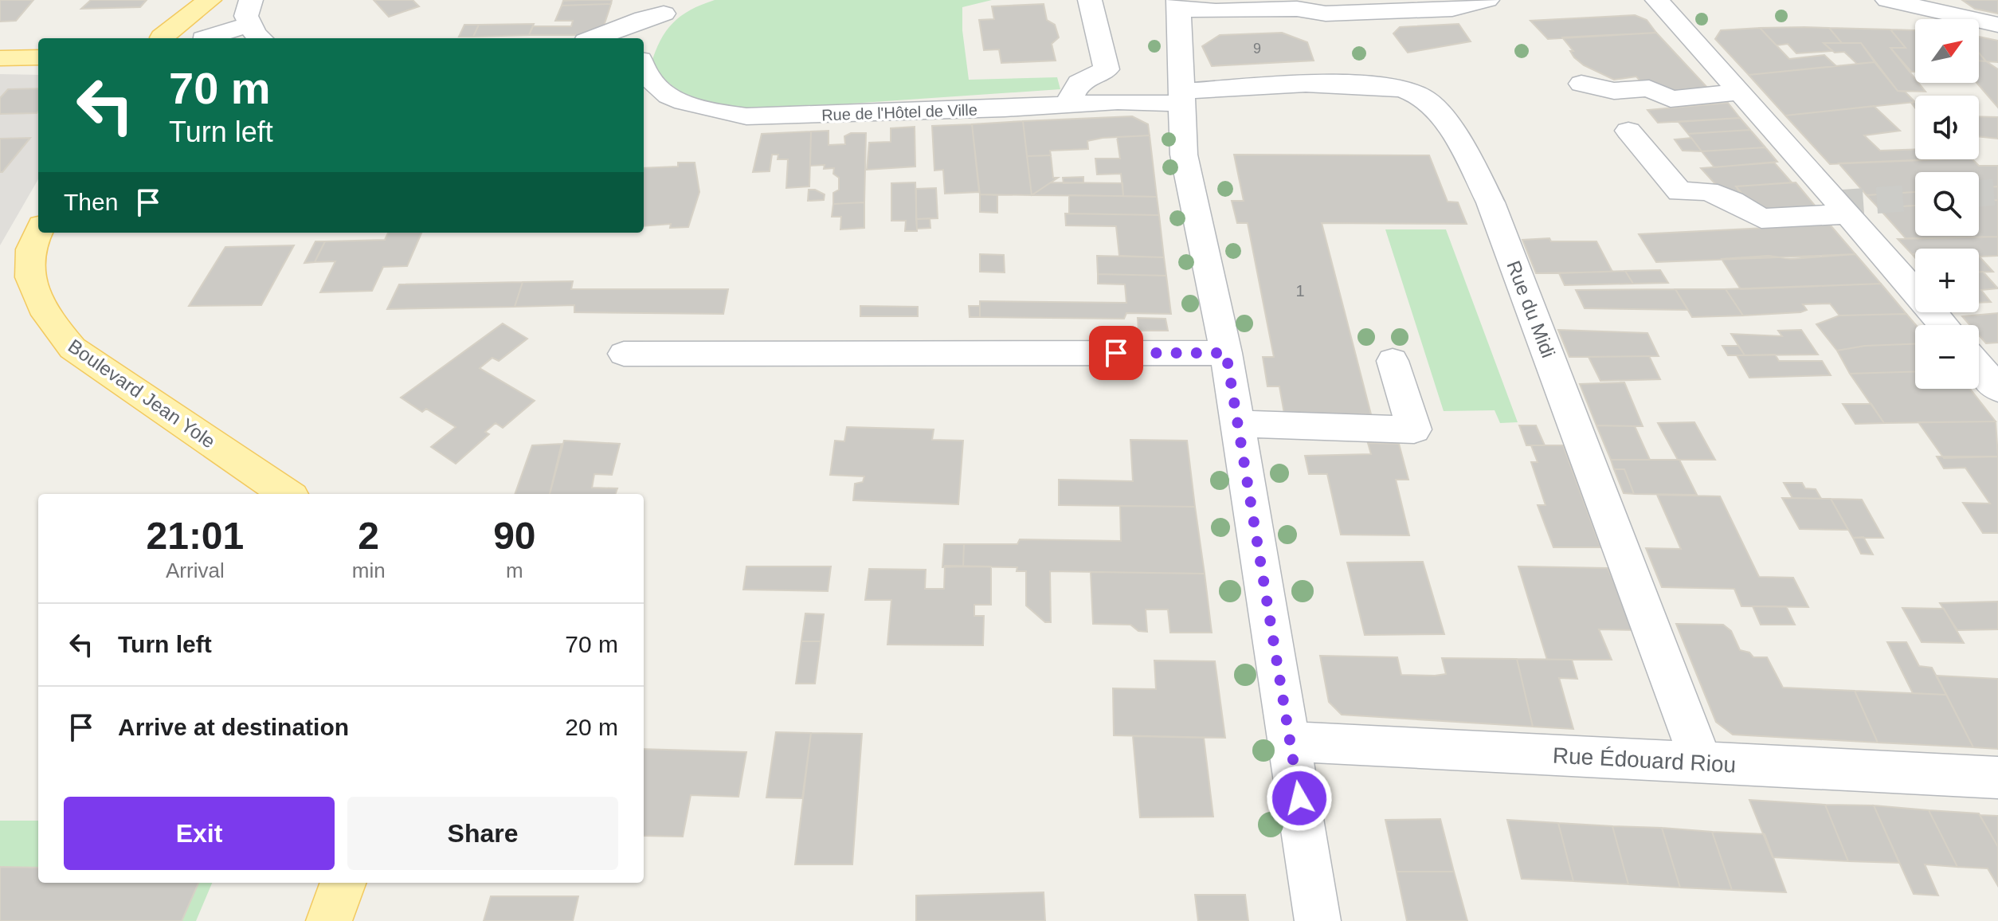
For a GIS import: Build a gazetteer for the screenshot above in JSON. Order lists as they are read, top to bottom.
{
  "streets": {
    "main road": ["Boulevard Jean Yole"],
    "street": ["Rue de l'Hôtel de Ville", "Rue du Midi", "Rue Édouard Riou"]
  },
  "crossings": [
    ["Rue de l'Hôtel de Ville", "Rue du Midi"],
    ["Rue du Midi", "Rue Édouard Riou"]
  ],
  "house_numbers": ["9", "1"],
  "north": "top right",
  "page": {
    "map_buttons": ["+", "−"],
    "turn": ["70 m", "Turn left"],
    "then": "Then",
    "eta": [
      "21:01",
      "Arrival",
      "2",
      "min",
      "90",
      "m"
    ],
    "list": [
      {
        "name": "Turn left",
        "value": "70 m"
      },
      {
        "name": "Arrive at destination",
        "value": "20 m"
      }
    ],
    "buttons": ["Exit", "Share"]
  }
}
